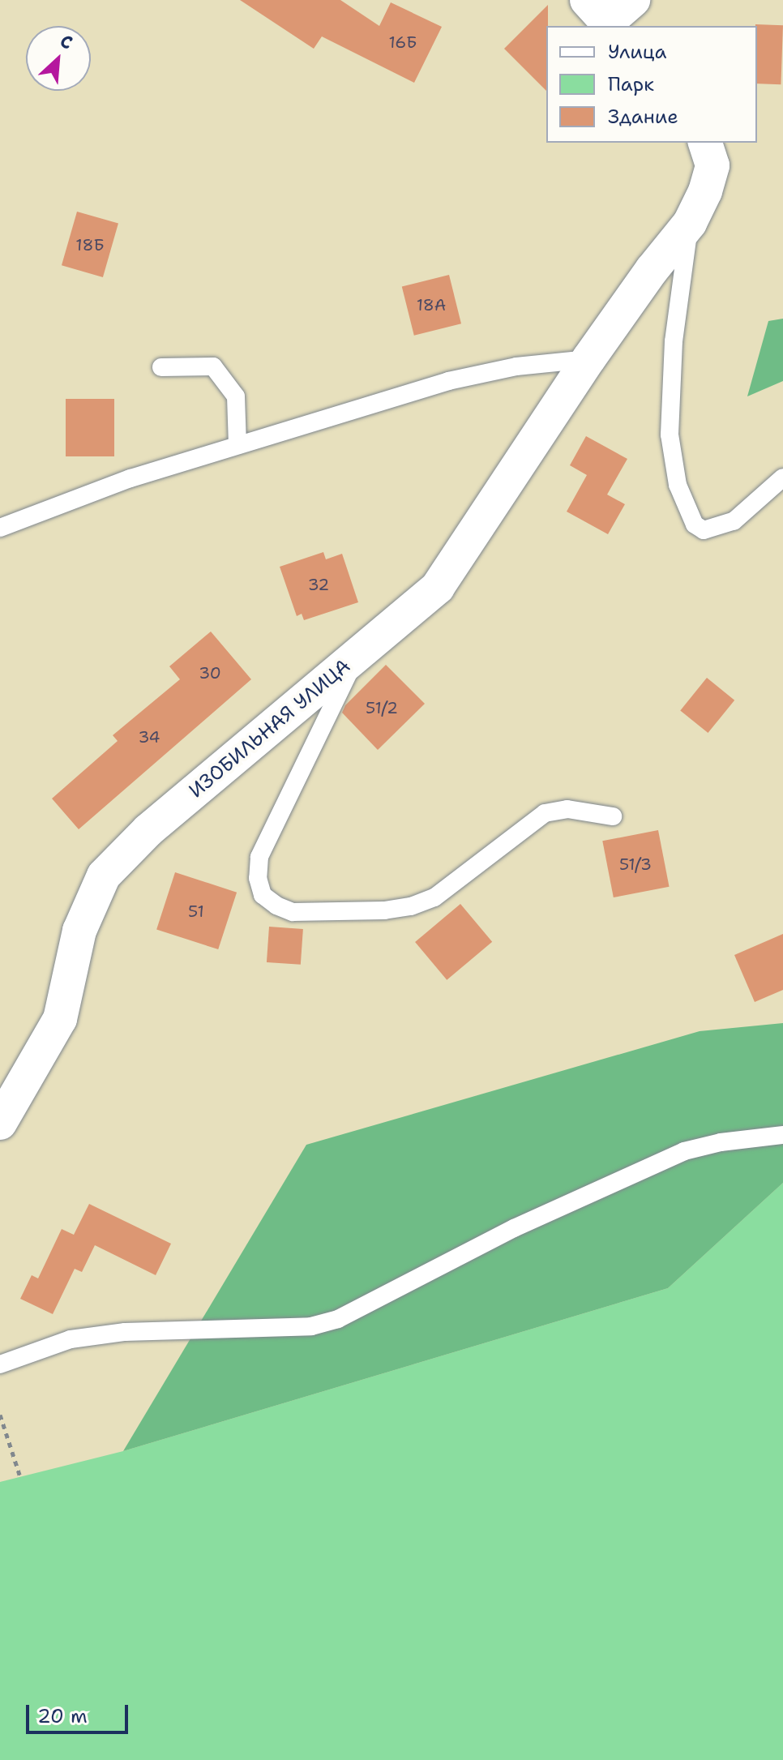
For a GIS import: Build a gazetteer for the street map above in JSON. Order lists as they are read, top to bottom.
{
  "streets": {
    "street": ["ИЗОБИЛЬНАЯ УЛИЦА"]
  },
  "house_numbers": [
    "16Б",
    "18Б",
    "18А",
    "32",
    "30",
    "51/2",
    "34",
    "51/3",
    "51"
  ],
  "legend": ["Улица", "Парк", "Здание"],
  "scale_bar": "20 m",
  "north": "top right"
}
